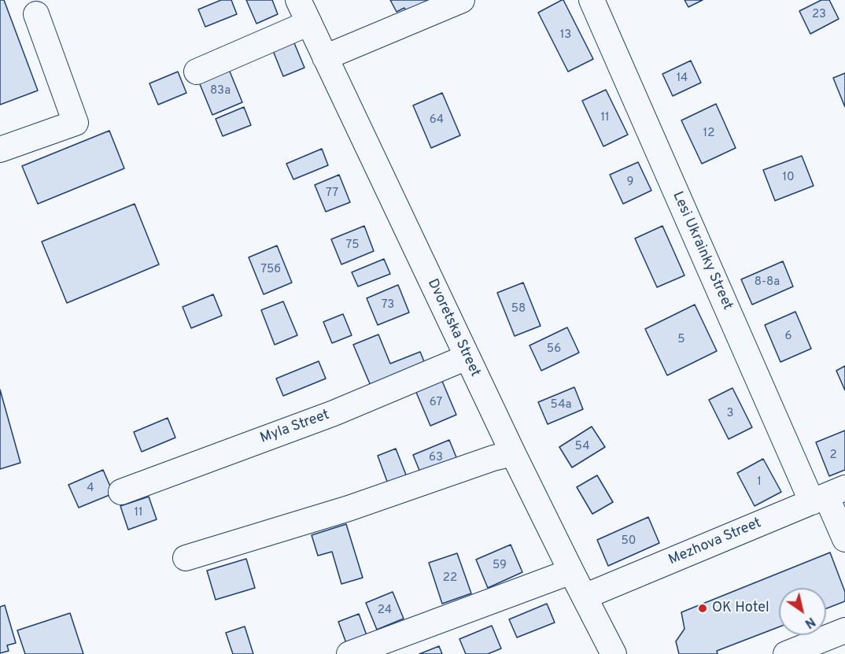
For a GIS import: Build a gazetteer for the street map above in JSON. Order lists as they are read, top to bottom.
{
  "streets": {
    "street": [
      "Lesi Ukrainky Street",
      "Dvoretska Street",
      "Myla Street",
      "Mezhova Street"
    ]
  },
  "crossings": [
    ["Lesi Ukrainky Street", "Mezhova Street"],
    ["Dvoretska Street", "Myla Street"],
    ["Dvoretska Street", "Mezhova Street"]
  ],
  "places": ["OK Hotel"],
  "house_numbers": [
    "23",
    "13",
    "14",
    "83а",
    "11",
    "64",
    "12",
    "10",
    "9",
    "77",
    "75",
    "75б",
    "8-8а",
    "73",
    "58",
    "6",
    "5",
    "56",
    "67",
    "54а",
    "3",
    "54",
    "2",
    "63",
    "1",
    "4",
    "11",
    "50",
    "59",
    "22",
    "24"
  ],
  "north": "bottom right"
}
